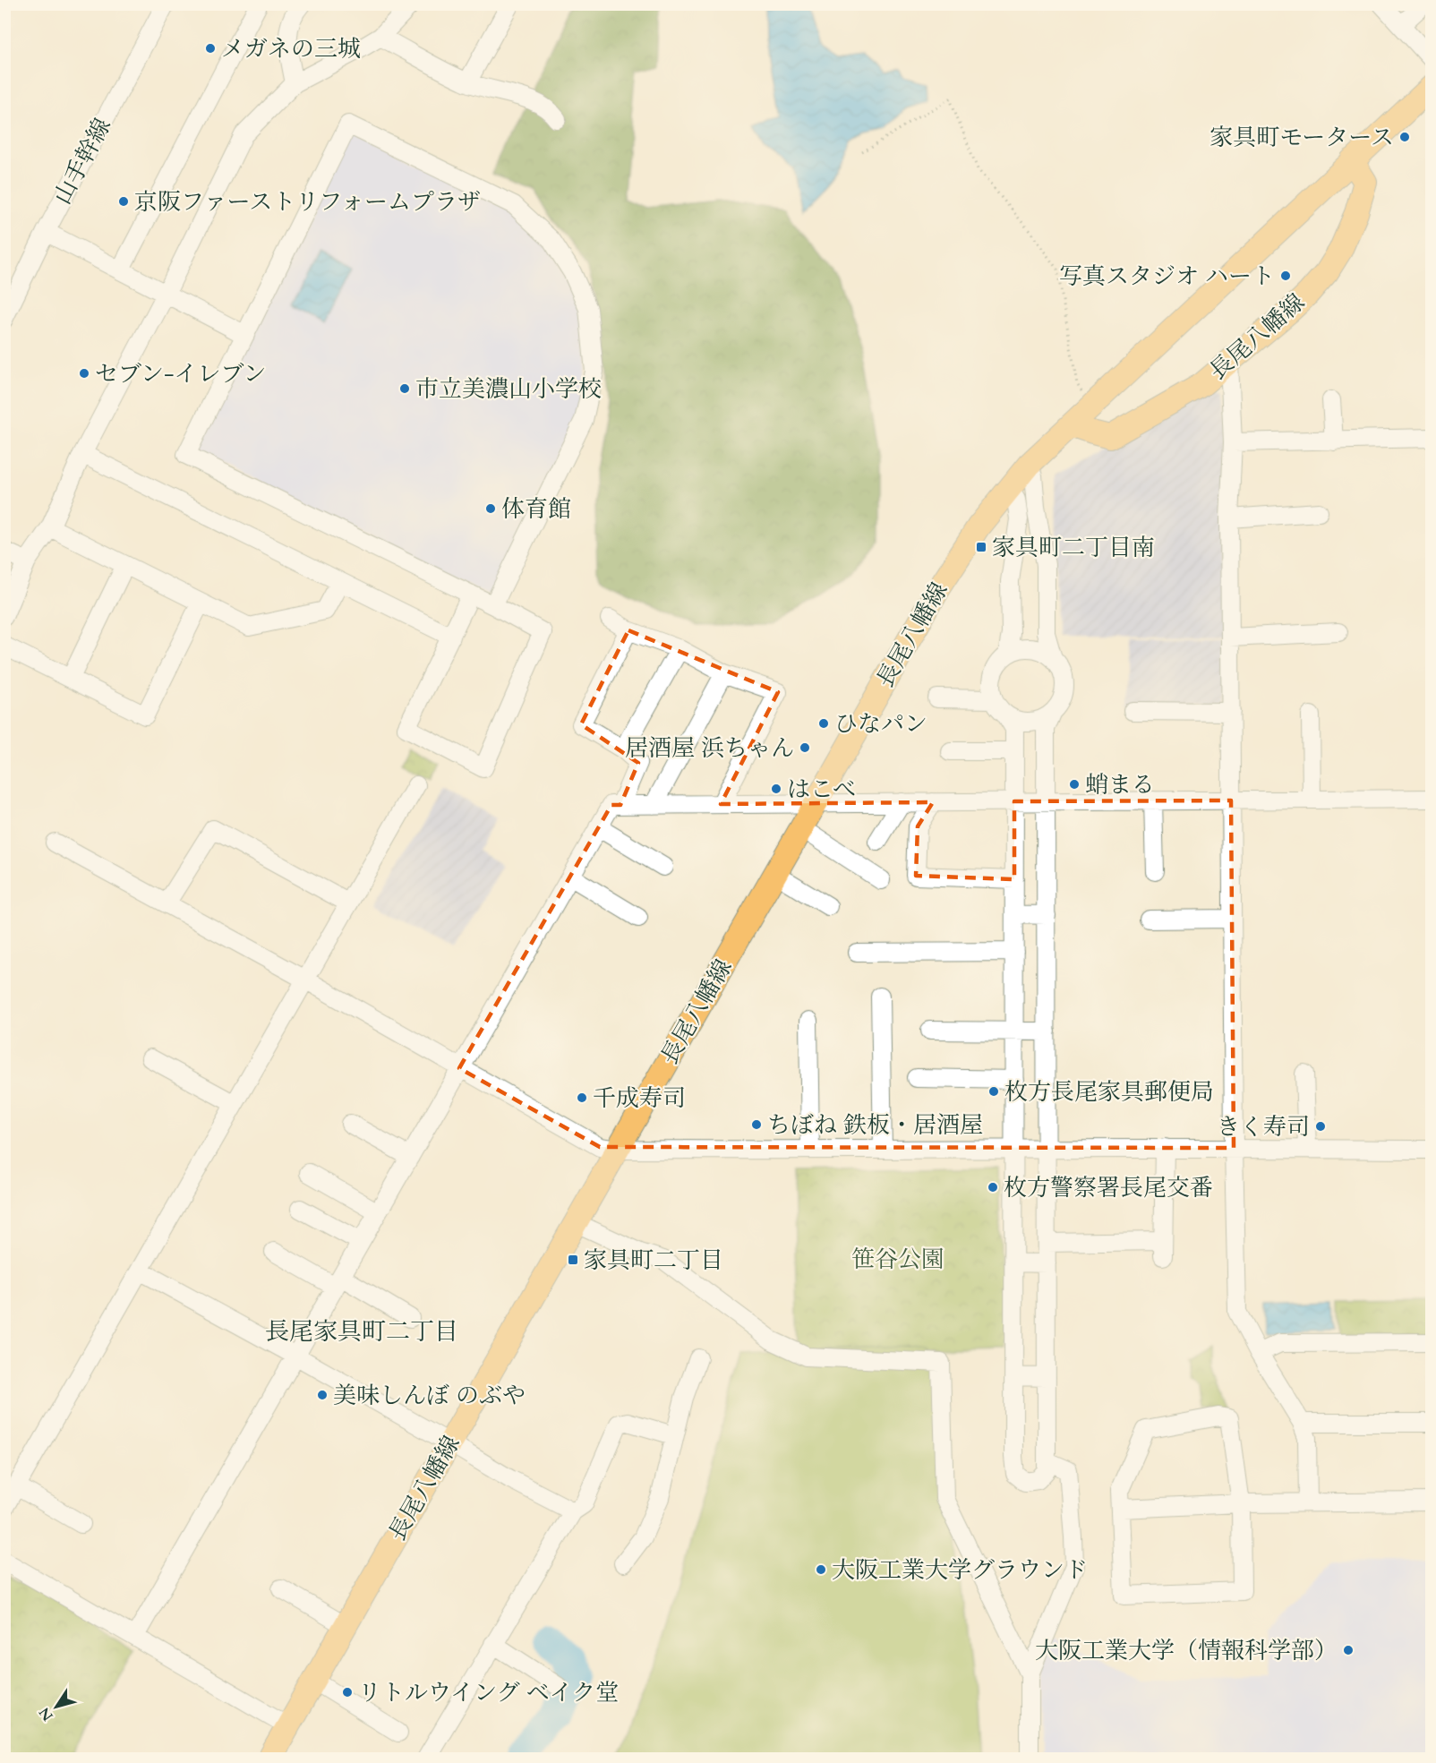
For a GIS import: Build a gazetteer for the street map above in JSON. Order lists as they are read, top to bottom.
{
  "streets": {
    "main road": ["長尾八幡線"],
    "street": ["山手幹線"]
  },
  "districts": ["長尾家具町二丁目"],
  "parks": ["笹谷公園"],
  "places": {
    "other": [
      "メガネの三城",
      "家具町モータース",
      "京阪ファーストリフォームプラザ",
      "写真スタジオ ハート",
      "セブン-イレブン",
      "市立美濃山小学校",
      "体育館",
      "ひなパン",
      "居酒屋 浜ちゃん",
      "蛸まる",
      "はこべ",
      "枚方長尾家具郵便局",
      "千成寿司",
      "ちぼね 鉄板・居酒屋",
      "きく寿司",
      "枚方警察署長尾交番",
      "美味しんぼ のぶや",
      "大阪工業大学グラウンド",
      "大阪工業大学（情報科学部）",
      "リトルウイング ベイク堂"
    ],
    "transit": ["家具町二丁目南", "家具町二丁目"]
  },
  "north": "bottom left"
}
